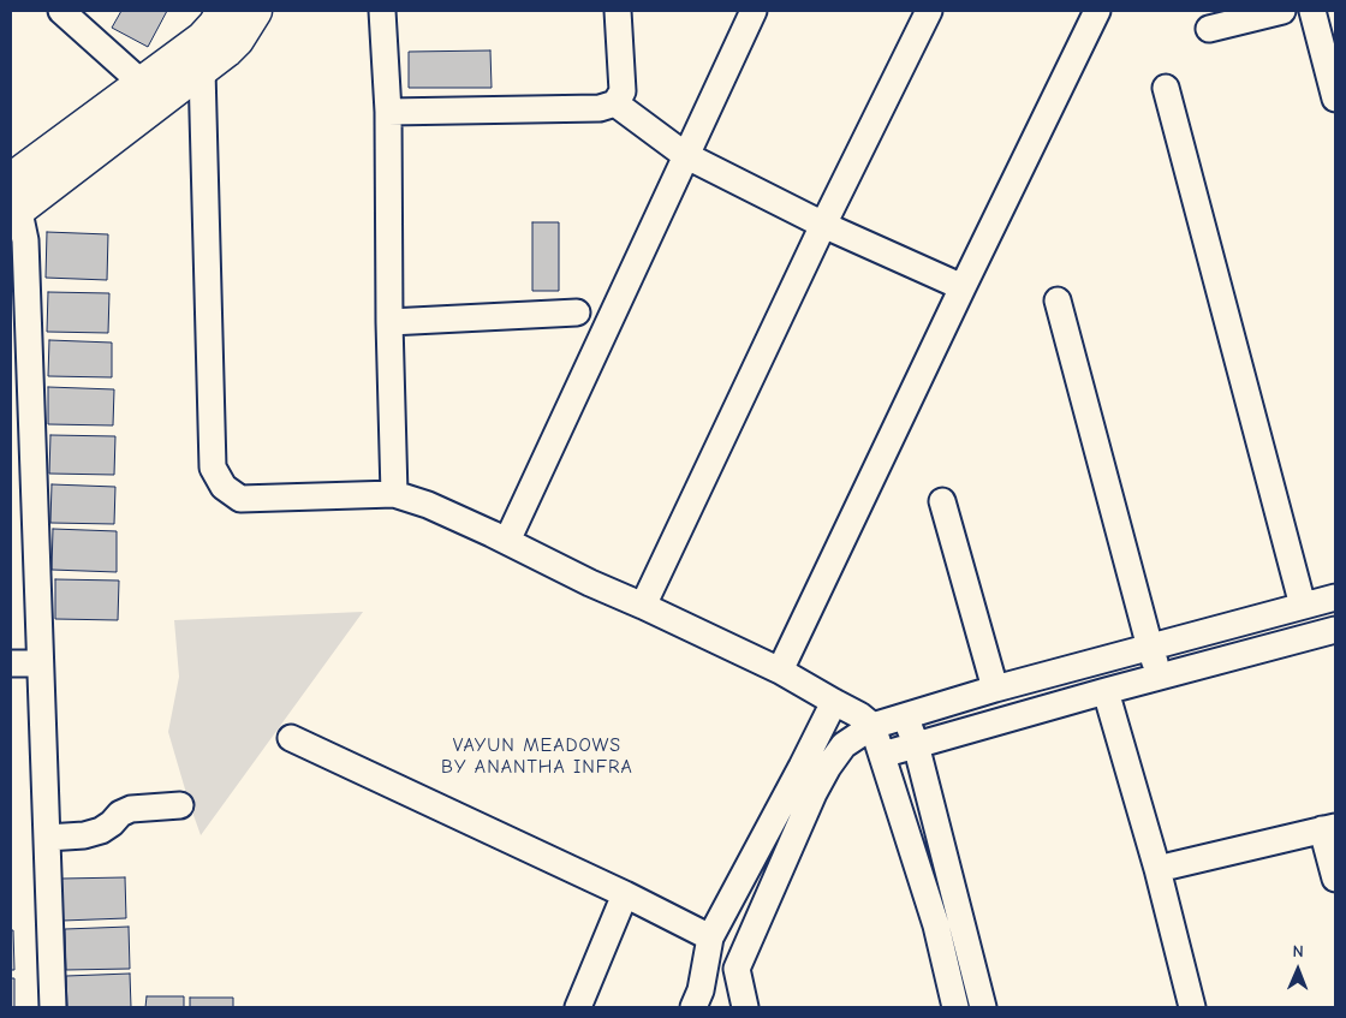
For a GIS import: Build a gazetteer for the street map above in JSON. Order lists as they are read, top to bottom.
{
  "districts": ["VAYUN MEADOWS BY ANANTHA INFRA"],
  "north": "top"
}
